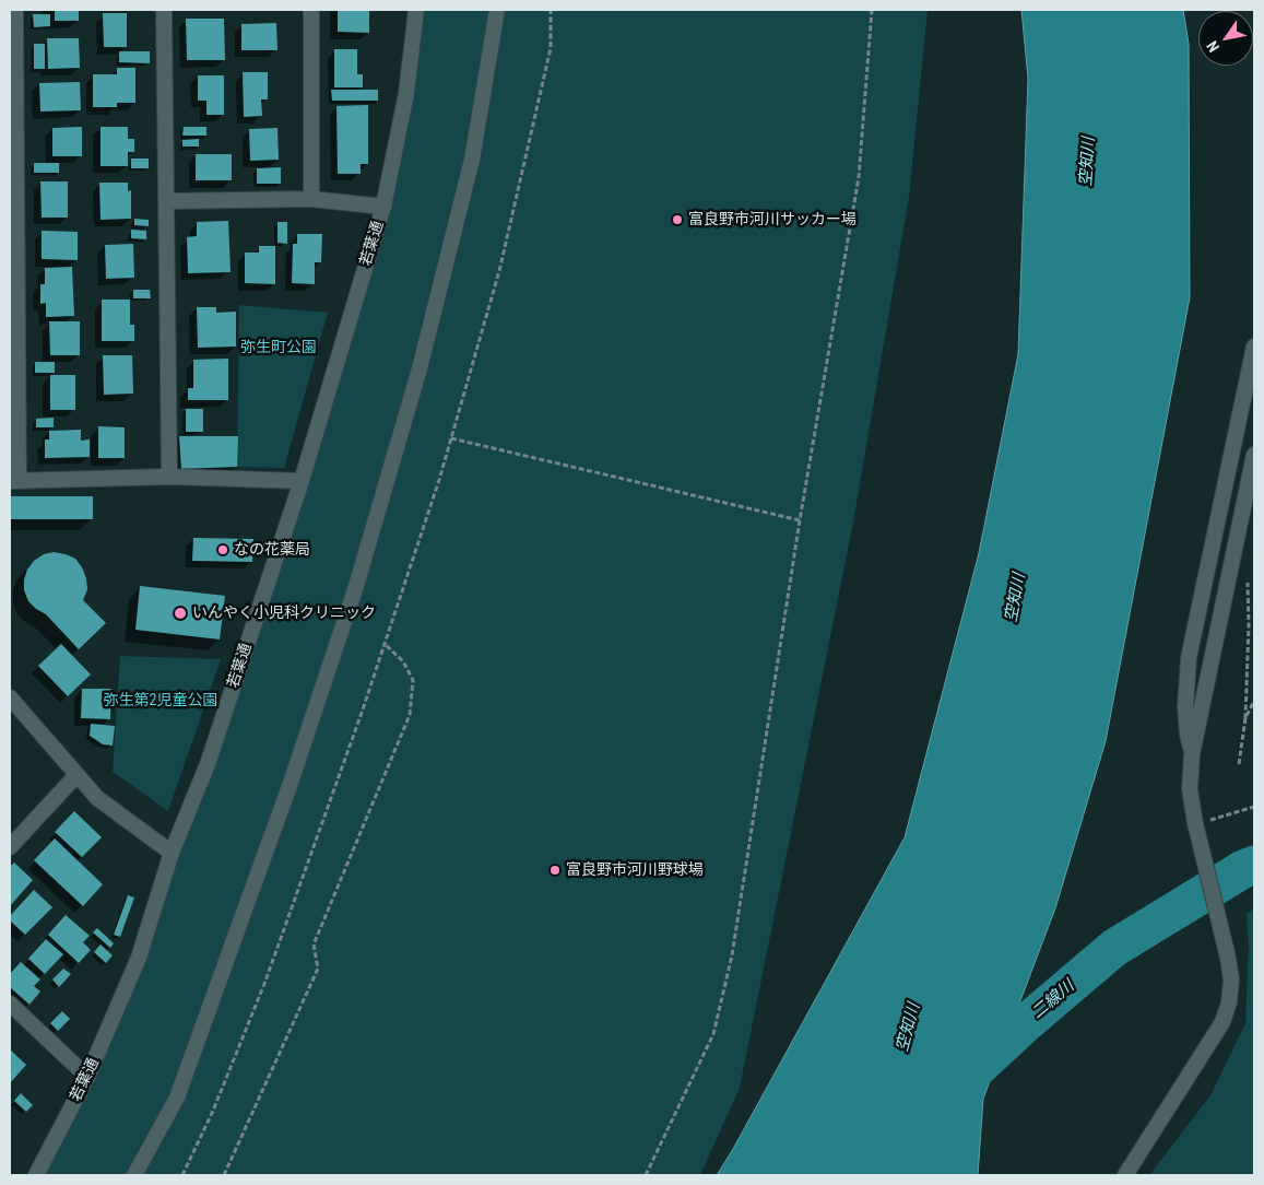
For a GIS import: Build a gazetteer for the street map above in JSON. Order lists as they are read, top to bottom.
{
  "streets": {
    "street": ["若葉通"]
  },
  "water": ["空知川", "二線川"],
  "parks": ["弥生町公園", "弥生第2児童公園"],
  "places": [
    "富良野市河川サッカー場",
    "なの花薬局",
    "いんやく小児科クリニック",
    "富良野市河川野球場"
  ],
  "north": "bottom left"
}
